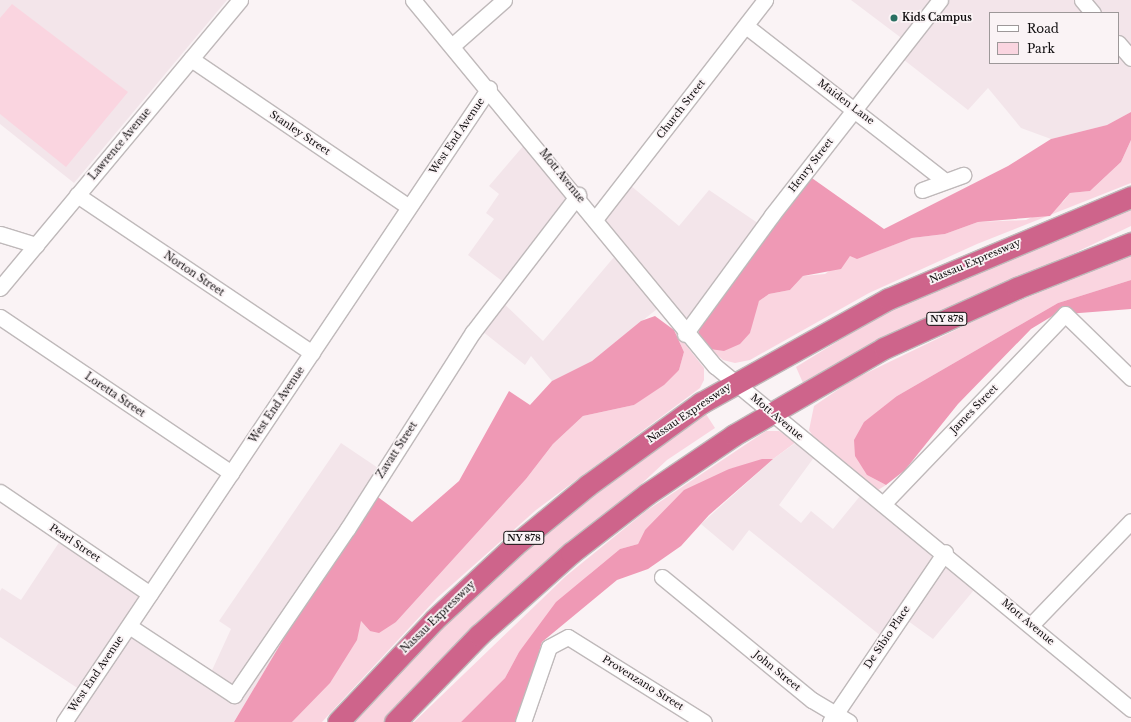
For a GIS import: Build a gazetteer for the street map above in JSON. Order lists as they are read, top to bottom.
{
  "streets": {
    "highway": ["Nassau Expressway", "NY 878"],
    "street": [
      "Maiden Lane",
      "Church Street",
      "Stanley Street",
      "West End Avenue",
      "Lawrence Avenue",
      "Henry Street",
      "Mott Avenue",
      "Norton Street",
      "Loretta Street",
      "James Street",
      "Zavatt Street",
      "Pearl Street",
      "De Sibio Place",
      "John Street",
      "Provenzano Street"
    ]
  },
  "crossings": [
    ["Maiden Lane", "Church Street"],
    ["Maiden Lane", "Henry Street"],
    ["Church Street", "Mott Avenue"],
    ["Stanley Street", "West End Avenue"],
    ["Stanley Street", "Lawrence Avenue"],
    ["West End Avenue", "Mott Avenue"],
    ["West End Avenue", "Norton Street"],
    ["West End Avenue", "Loretta Street"],
    ["West End Avenue", "Zavatt Street"],
    ["West End Avenue", "Pearl Street"],
    ["Lawrence Avenue", "Norton Street"],
    ["Henry Street", "Mott Avenue"],
    ["Mott Avenue", "Nassau Expressway"],
    ["Mott Avenue", "NY 878"],
    ["Mott Avenue", "James Street"],
    ["Mott Avenue", "Zavatt Street"],
    ["Mott Avenue", "De Sibio Place"],
    ["De Sibio Place", "John Street"]
  ],
  "places": ["Kids Campus"],
  "legend": ["Road", "Park"]
}
